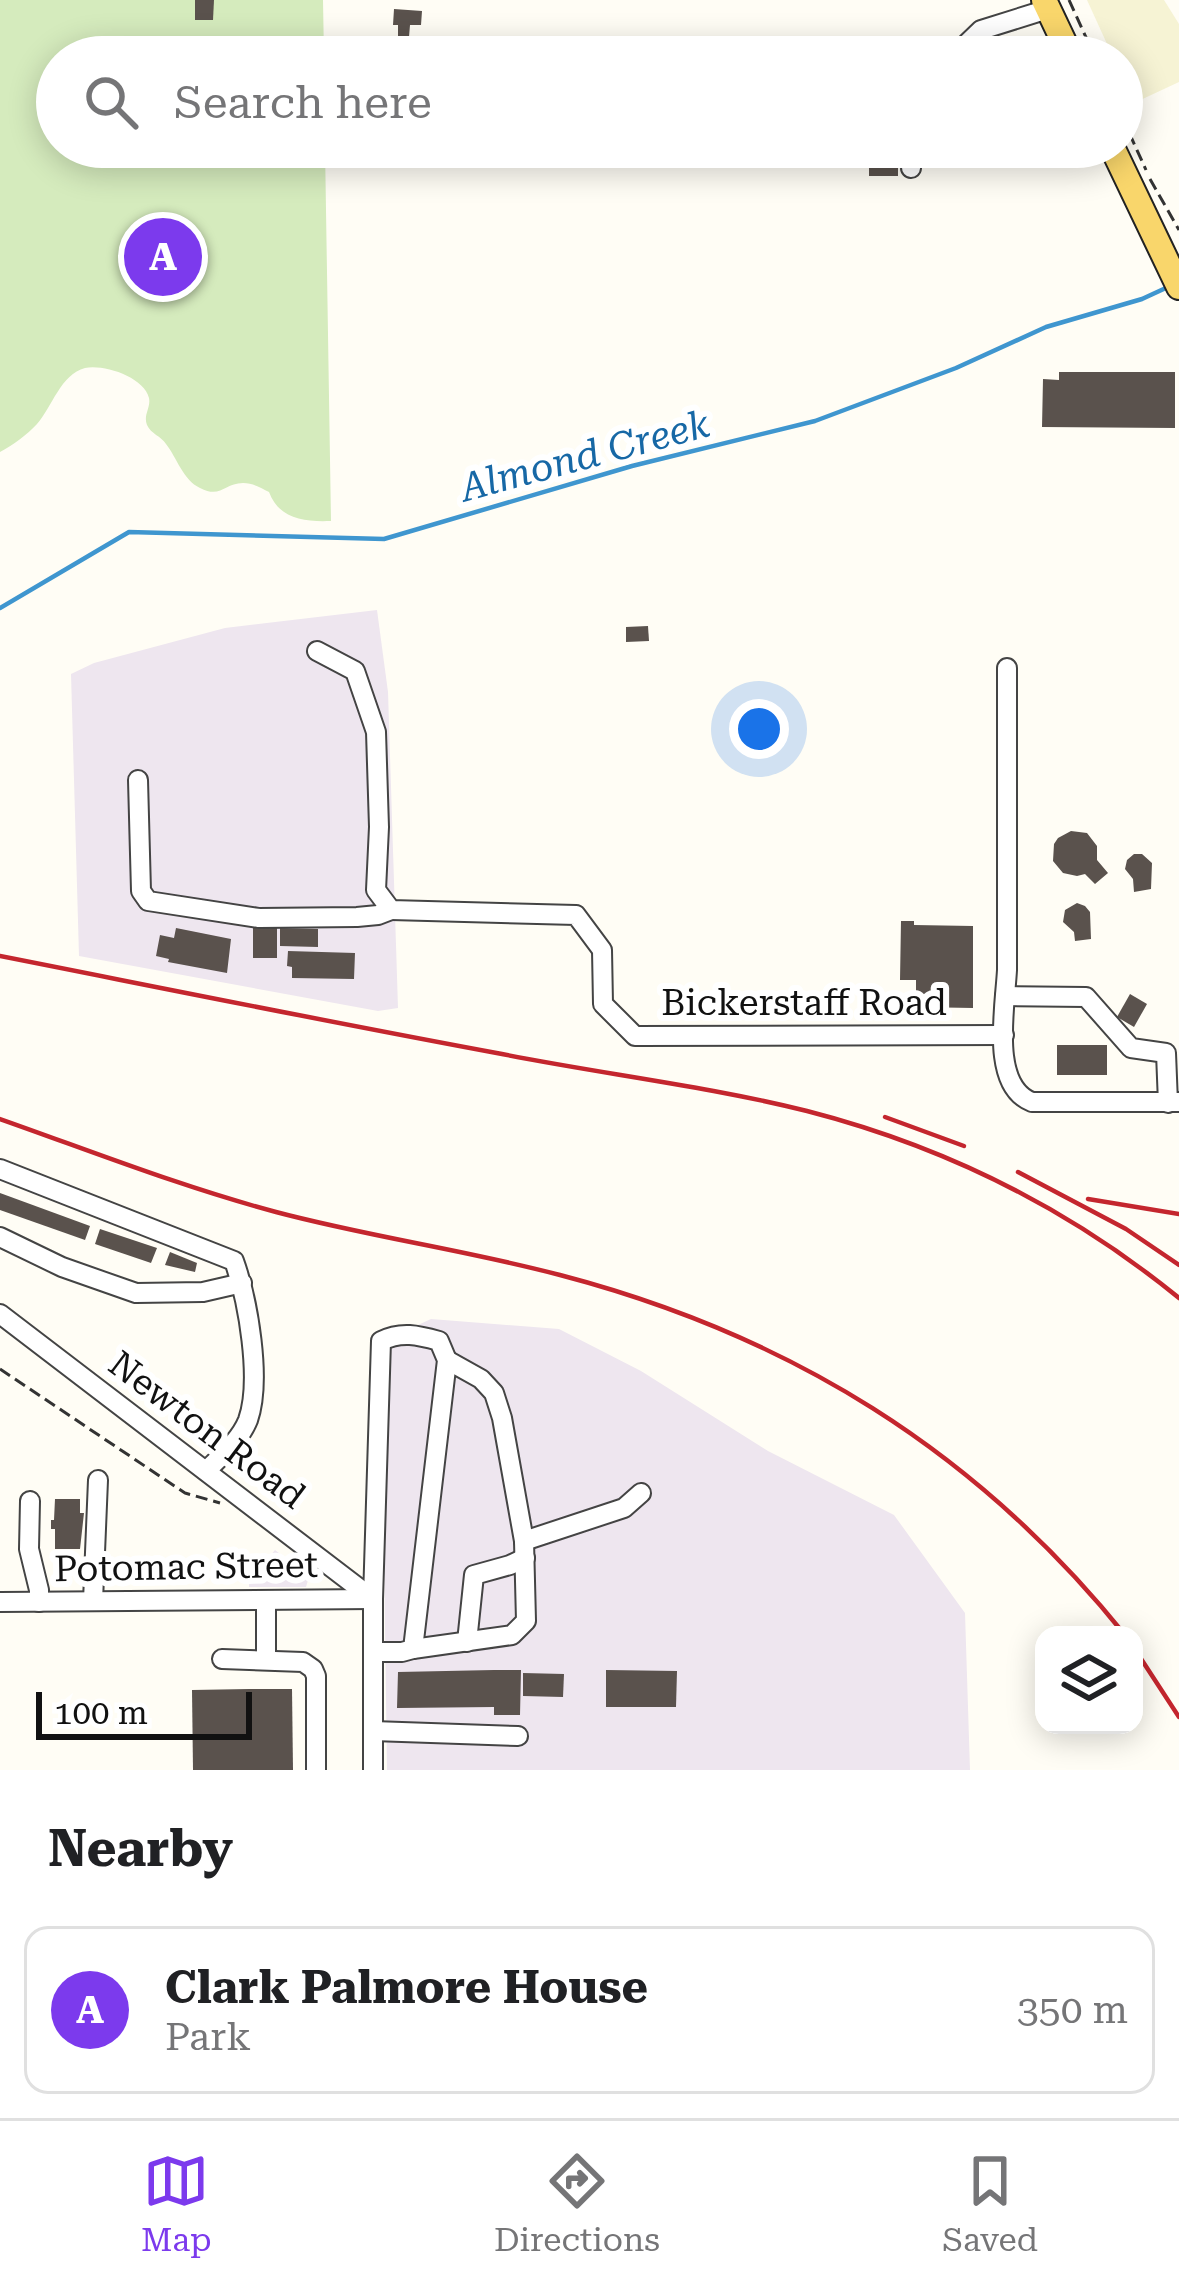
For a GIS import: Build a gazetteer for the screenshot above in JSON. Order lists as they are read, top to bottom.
{
  "streets": {
    "street": ["Bickerstaff Road", "Newton Road", "Potomac Street"]
  },
  "crossings": [
    ["Newton Road", "Potomac Street"]
  ],
  "water": ["Almond Creek"],
  "scale_bar": "100 m",
  "page": {
    "search": "Search here",
    "pins": "A",
    "scale": "100 m",
    "heading": "Nearby",
    "list": [
      {
        "mark": "A",
        "name": "Clark Palmore House",
        "note": "Park",
        "value": "350 m"
      }
    ],
    "nav": ["Map", "Directions", "Saved"]
  }
}
